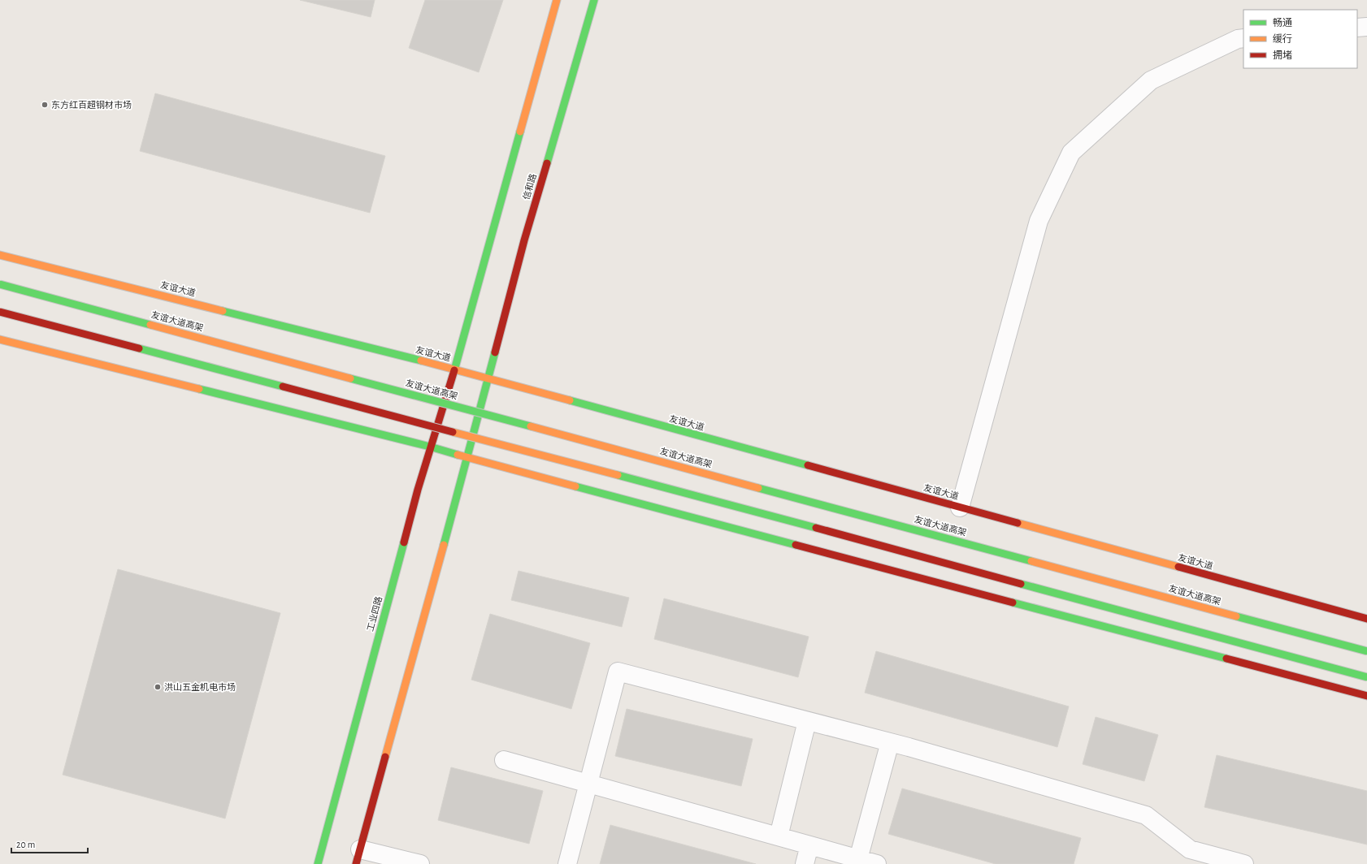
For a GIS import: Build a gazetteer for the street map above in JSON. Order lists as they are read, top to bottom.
{
  "streets": {
    "main road": [
      "信和路",
      "友谊大道",
      "友谊大道高架",
      "工业四路"
    ]
  },
  "crossings": [
    ["信和路", "友谊大道"],
    ["友谊大道", "工业四路"]
  ],
  "places": ["东方红百超钢材市场", "洪山五金机电市场"],
  "legend": ["畅通", "缓行", "拥堵"],
  "scale_bar": "20 m"
}
